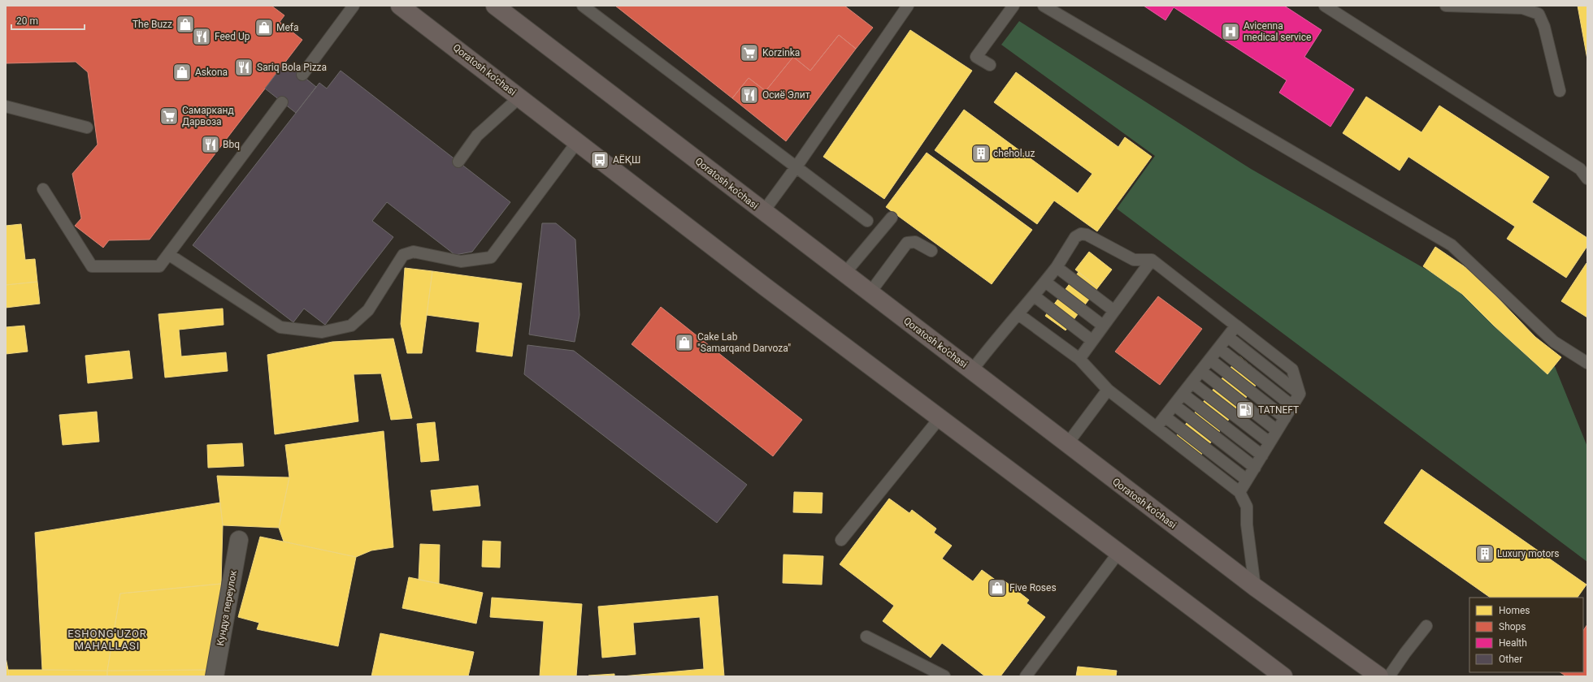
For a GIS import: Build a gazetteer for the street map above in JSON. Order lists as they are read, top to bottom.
{
  "streets": {
    "main road": ["Qoratosh ko'chasi"],
    "street": ["Кундуз переулок"]
  },
  "districts": ["ESHONG'UZOR MAHALLASI"],
  "places": {
    "shop": [
      "The Buzz",
      "Mefa",
      "Askona",
      "Cake Lab \"Samarqand Darvoza\"",
      "Five Roses"
    ],
    "hospital": ["Avicenna medical service"],
    "restaurant": [
      "Feed Up",
      "Sariq Bola Pizza",
      "Осиё Элит",
      "Bbq"
    ],
    "supermarket": ["Korzinka", "Самарканд Дарвоза"],
    "building": ["chehol.uz", "Luxury motors"],
    "bus stop": ["АЁҚШ"],
    "fuel station": ["TATNEFT"]
  },
  "legend": [
    "Homes",
    "Shops",
    "Health",
    "Other"
  ],
  "scale_bar": "20 m"
}
